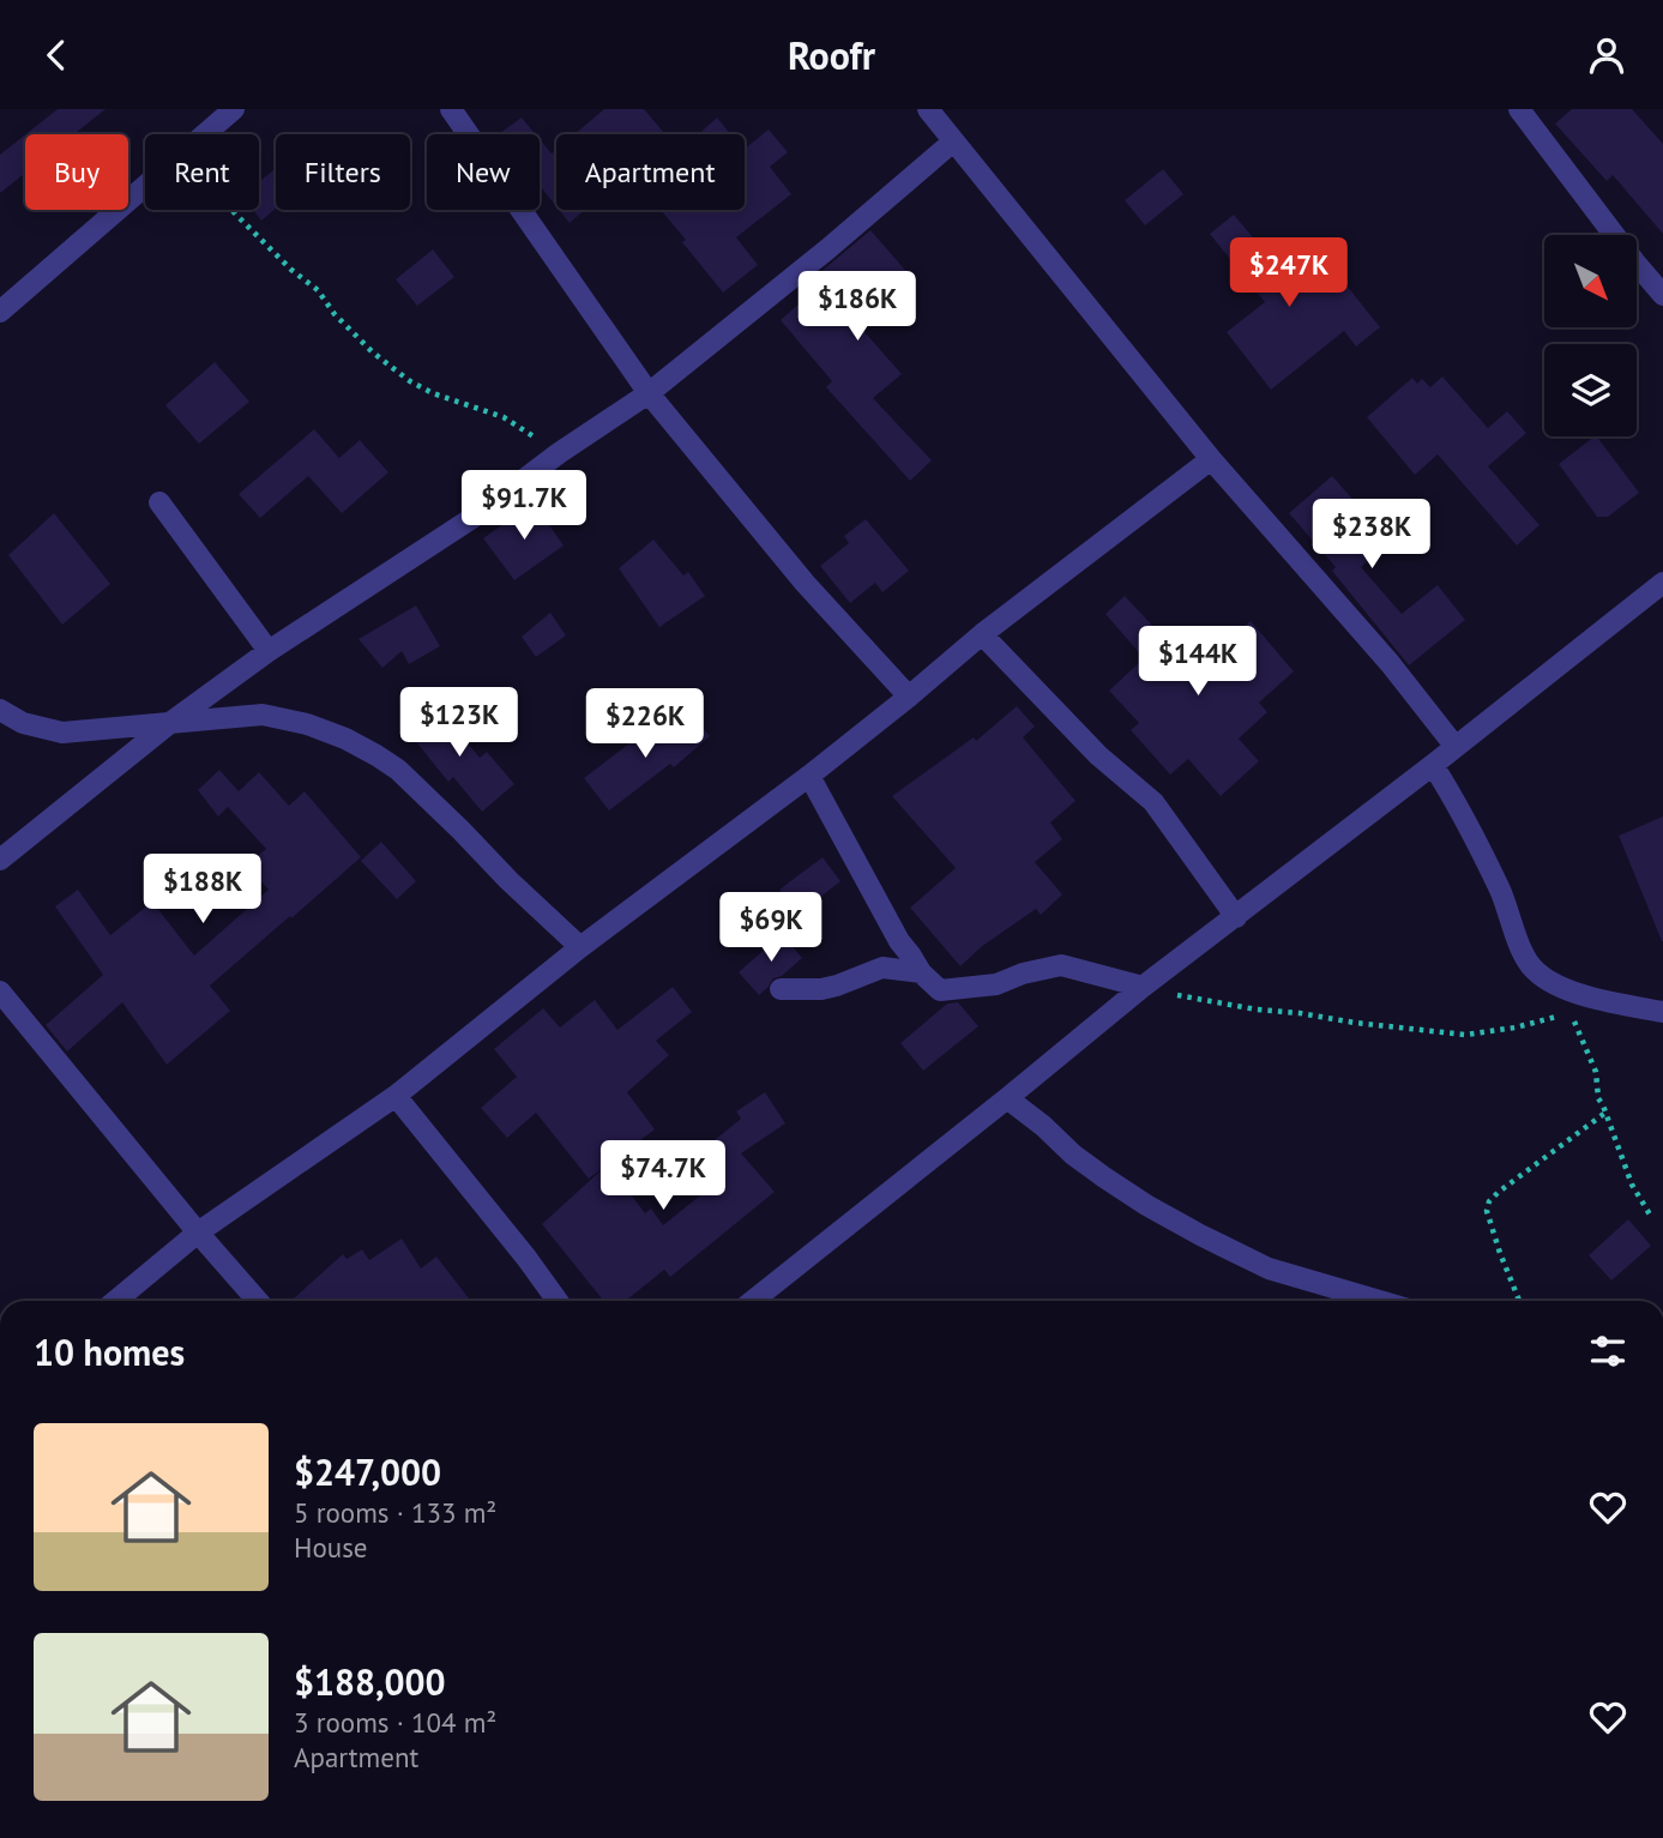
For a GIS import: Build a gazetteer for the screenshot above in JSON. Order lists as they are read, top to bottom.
{
  "north": "bottom right",
  "page": {
    "header": "Roofr",
    "chip": [
      "Buy",
      "Rent",
      "Filters",
      "New",
      "Apartment"
    ],
    "price": [
      "$247K",
      "$186K",
      "$91.7K",
      "$238K",
      "$144K",
      "$123K",
      "$226K",
      "$188K",
      "$69K",
      "$74.7K"
    ],
    "heading": "10 homes",
    "list": [
      {
        "name": "$247,000",
        "note": "5 rooms · 133 m² · House"
      },
      {
        "name": "$188,000",
        "note": "3 rooms · 104 m² · Apartment"
      }
    ]
  }
}
